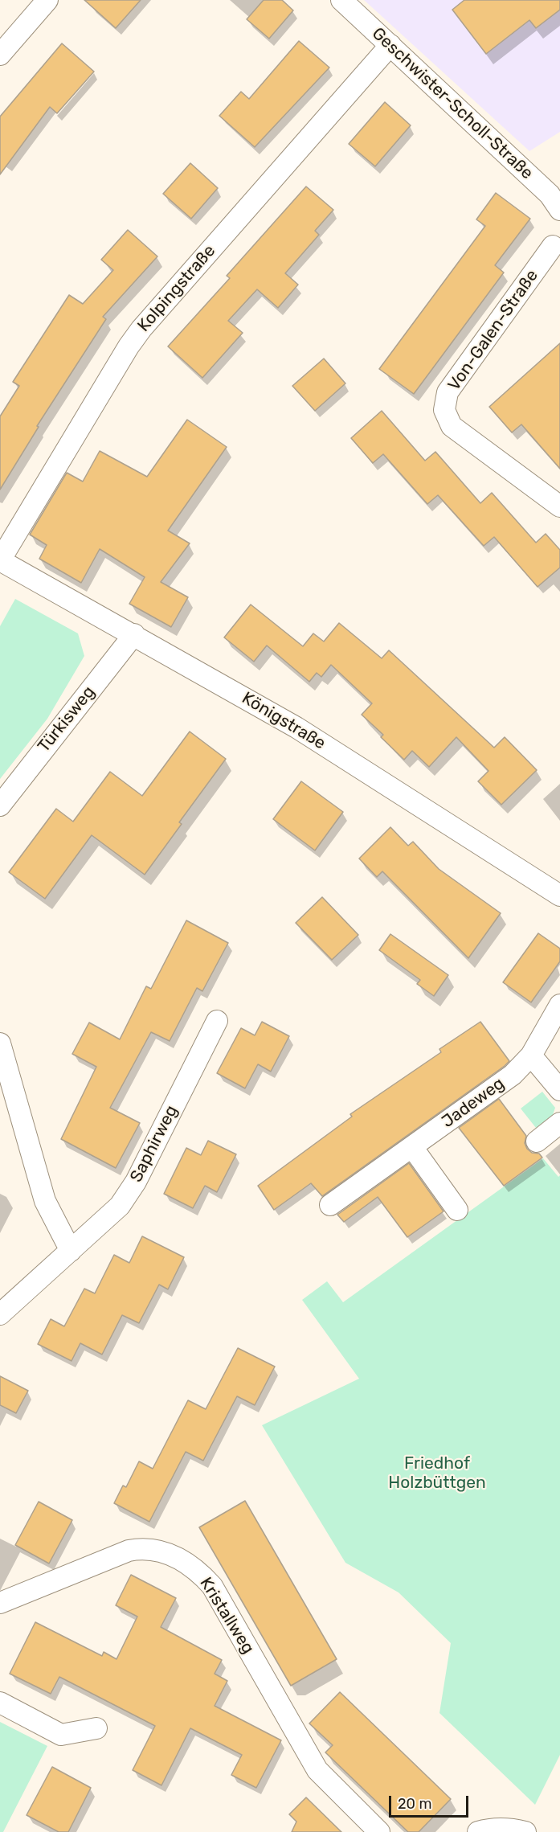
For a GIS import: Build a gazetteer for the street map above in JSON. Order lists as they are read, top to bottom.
{
  "streets": {
    "street": [
      "Geschwister-Scholl-Straße",
      "Kolpingstraße",
      "Von-Galen-Straße",
      "Türkisweg",
      "Königstraße",
      "Jadeweg",
      "Saphirweg",
      "Kristallweg"
    ]
  },
  "crossings": [
    ["Geschwister-Scholl-Straße", "Kolpingstraße"],
    ["Kolpingstraße", "Königstraße"],
    ["Türkisweg", "Königstraße"]
  ],
  "parks": ["Friedhof Holzbüttgen"],
  "scale_bar": "20 m"
}
